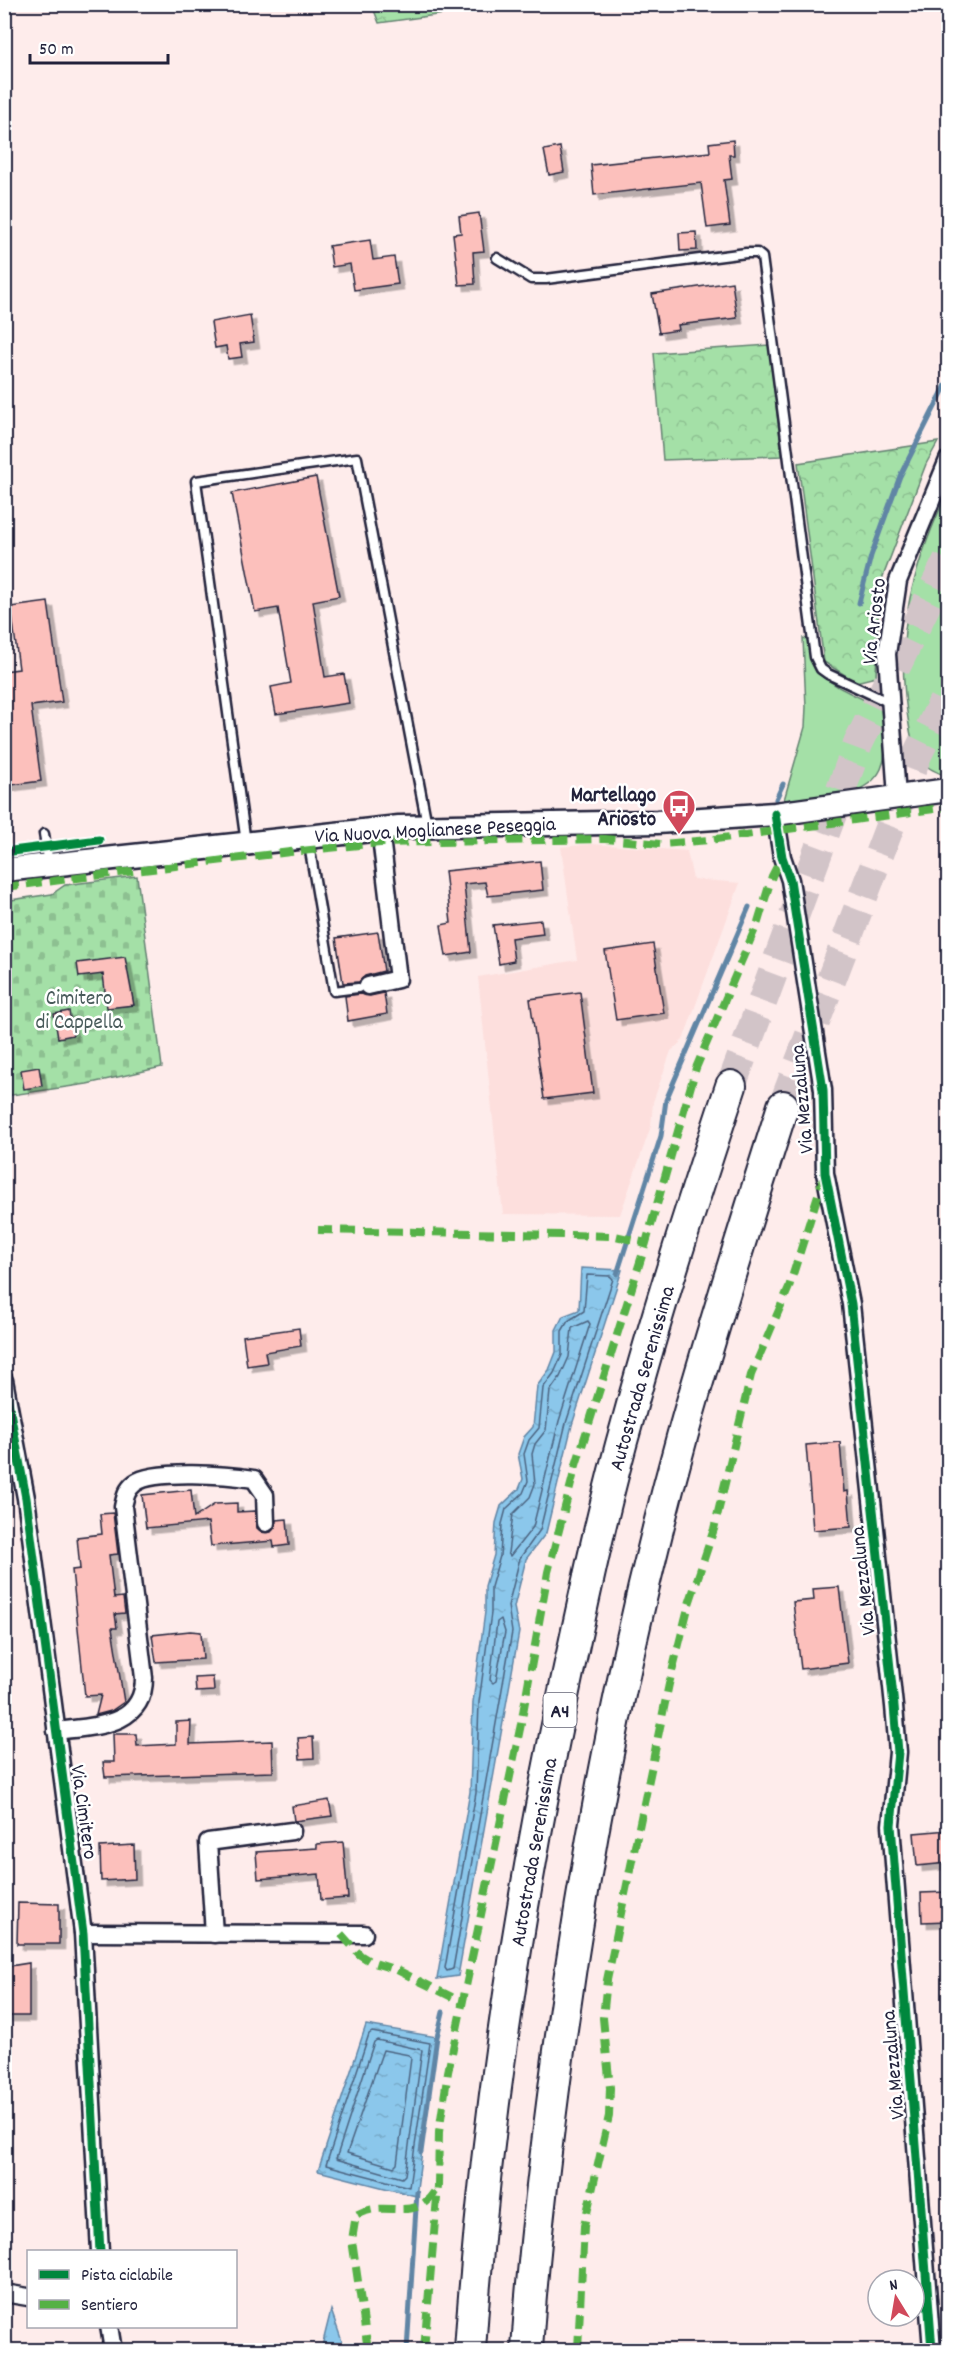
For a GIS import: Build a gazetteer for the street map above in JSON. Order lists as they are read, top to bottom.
{
  "streets": {
    "highway": ["Autostrada Serenissima", "A4"],
    "main road": ["Via Nuova Moglianese Peseggia"],
    "street": ["Via Ariosto", "Via Mezzaluna", "Via Cimitero"]
  },
  "crossings": [
    ["Via Ariosto", "Via Nuova Moglianese Peseggia"],
    ["Via Nuova Moglianese Peseggia", "Via Mezzaluna"]
  ],
  "parks": ["Cimitero di Cappella"],
  "places": {
    "bus stop": ["Martellago Ariosto"]
  },
  "legend": ["Pista ciclabile", "Sentiero"],
  "scale_bar": "50 m",
  "north": "top"
}
